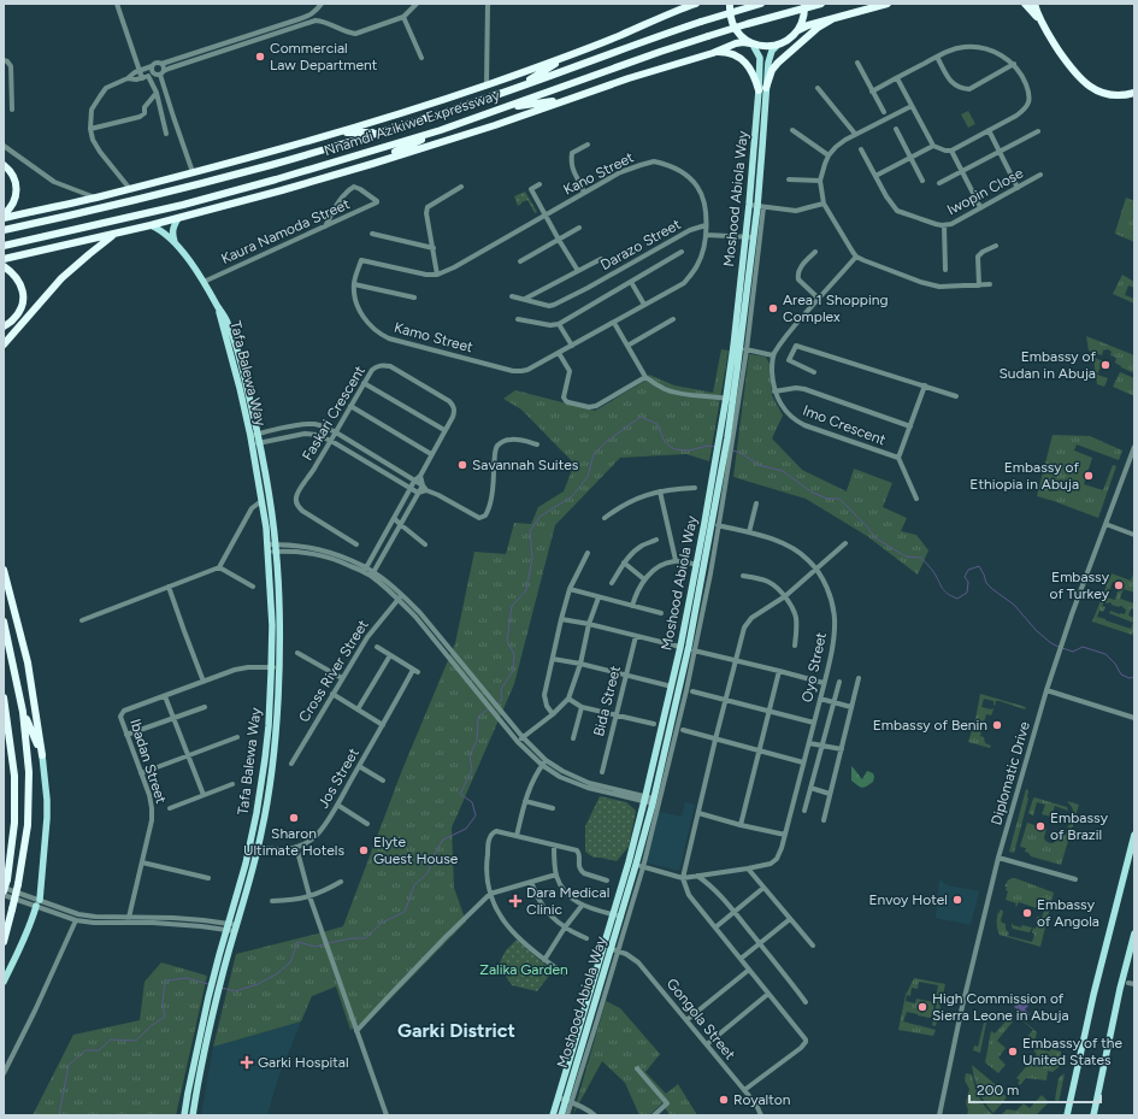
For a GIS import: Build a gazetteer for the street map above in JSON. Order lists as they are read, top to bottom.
{
  "streets": {
    "highway": ["Nnamdi Azikiwe Expressway"],
    "main road": ["Moshood Abiola Way", "Tafa Balewa Way"],
    "street": [
      "Kano Street",
      "Iwopin Close",
      "Kaura Namoda Street",
      "Darazo Street",
      "Kamo Street",
      "Faskari Crescent",
      "Imo Crescent",
      "Oyo Street",
      "Cross River Street",
      "Bida Street",
      "Ibadan Street",
      "Diplomatic Drive",
      "Jos Street",
      "Gongola Street"
    ]
  },
  "crossings": [
    ["Nnamdi Azikiwe Expressway", "Moshood Abiola Way"],
    ["Nnamdi Azikiwe Expressway", "Tafa Balewa Way"],
    ["Kano Street", "Darazo Street"],
    ["Kano Street", "Kamo Street"],
    ["Moshood Abiola Way", "Oyo Street"],
    ["Moshood Abiola Way", "Gongola Street"],
    ["Kaura Namoda Street", "Tafa Balewa Way"],
    ["Tafa Balewa Way", "Ibadan Street"],
    ["Tafa Balewa Way", "Jos Street"]
  ],
  "districts": ["Garki District"],
  "parks": ["Zalika Garden"],
  "places": {
    "other": [
      "Commercial Law Department",
      "Area 1 Shopping Complex",
      "Embassy of Sudan in Abuja",
      "Savannah Suites",
      "Embassy of Ethiopia in Abuja",
      "Embassy of Turkey",
      "Embassy of Benin",
      "Sharon Ultimate Hotels",
      "Embassy of Brazil",
      "Elyte Guest House",
      "Envoy Hotel",
      "Embassy of Angola",
      "High Commission of Sierra Leone in Abuja",
      "Embassy of the United States",
      "Royalton"
    ],
    "health": ["Dara Medical Clinic", "Garki Hospital"]
  },
  "scale_bar": "200 m"
}
